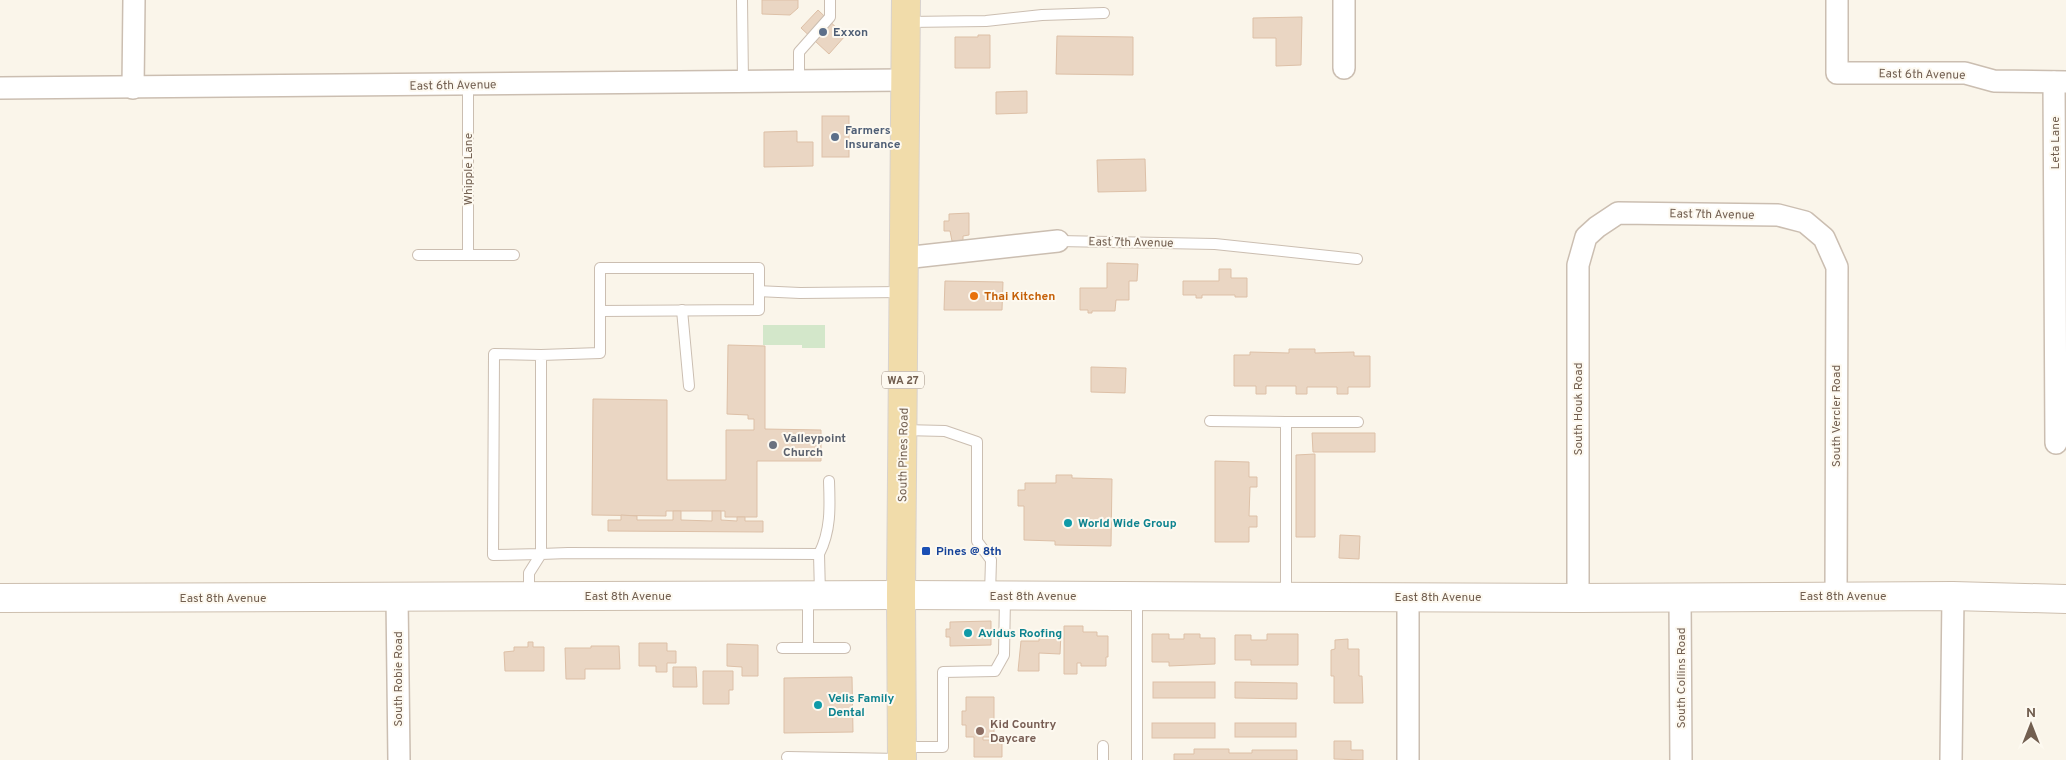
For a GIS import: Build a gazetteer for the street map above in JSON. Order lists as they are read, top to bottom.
{
  "streets": {
    "main road": ["WA 27", "South Pines Road"],
    "street": [
      "East 6th Avenue",
      "Leta Lane",
      "East 7th Avenue",
      "South Houk Road",
      "South Vercler Road",
      "East 8th Avenue",
      "South Collins Road",
      "South Robie Road"
    ],
    "lane": ["Whipple Lane"]
  },
  "crossings": [
    ["East 6th Avenue", "Leta Lane"],
    ["East 6th Avenue", "Whipple Lane"],
    ["East 6th Avenue", "South Pines Road"],
    ["East 7th Avenue", "South Houk Road"],
    ["East 7th Avenue", "South Vercler Road"],
    ["East 7th Avenue", "South Pines Road"],
    ["South Houk Road", "East 8th Avenue"],
    ["South Vercler Road", "East 8th Avenue"],
    ["South Pines Road", "East 8th Avenue"],
    ["East 8th Avenue", "South Collins Road"],
    ["East 8th Avenue", "South Robie Road"]
  ],
  "places": {
    "other": [
      "Exxon",
      "Farmers Insurance",
      "Thai Kitchen",
      "Valleypoint Church",
      "World Wide Group",
      "Avidus Roofing",
      "Velis Family Dental",
      "Kid Country Daycare"
    ],
    "transit": ["Pines @ 8th"]
  },
  "north": "top"
}
